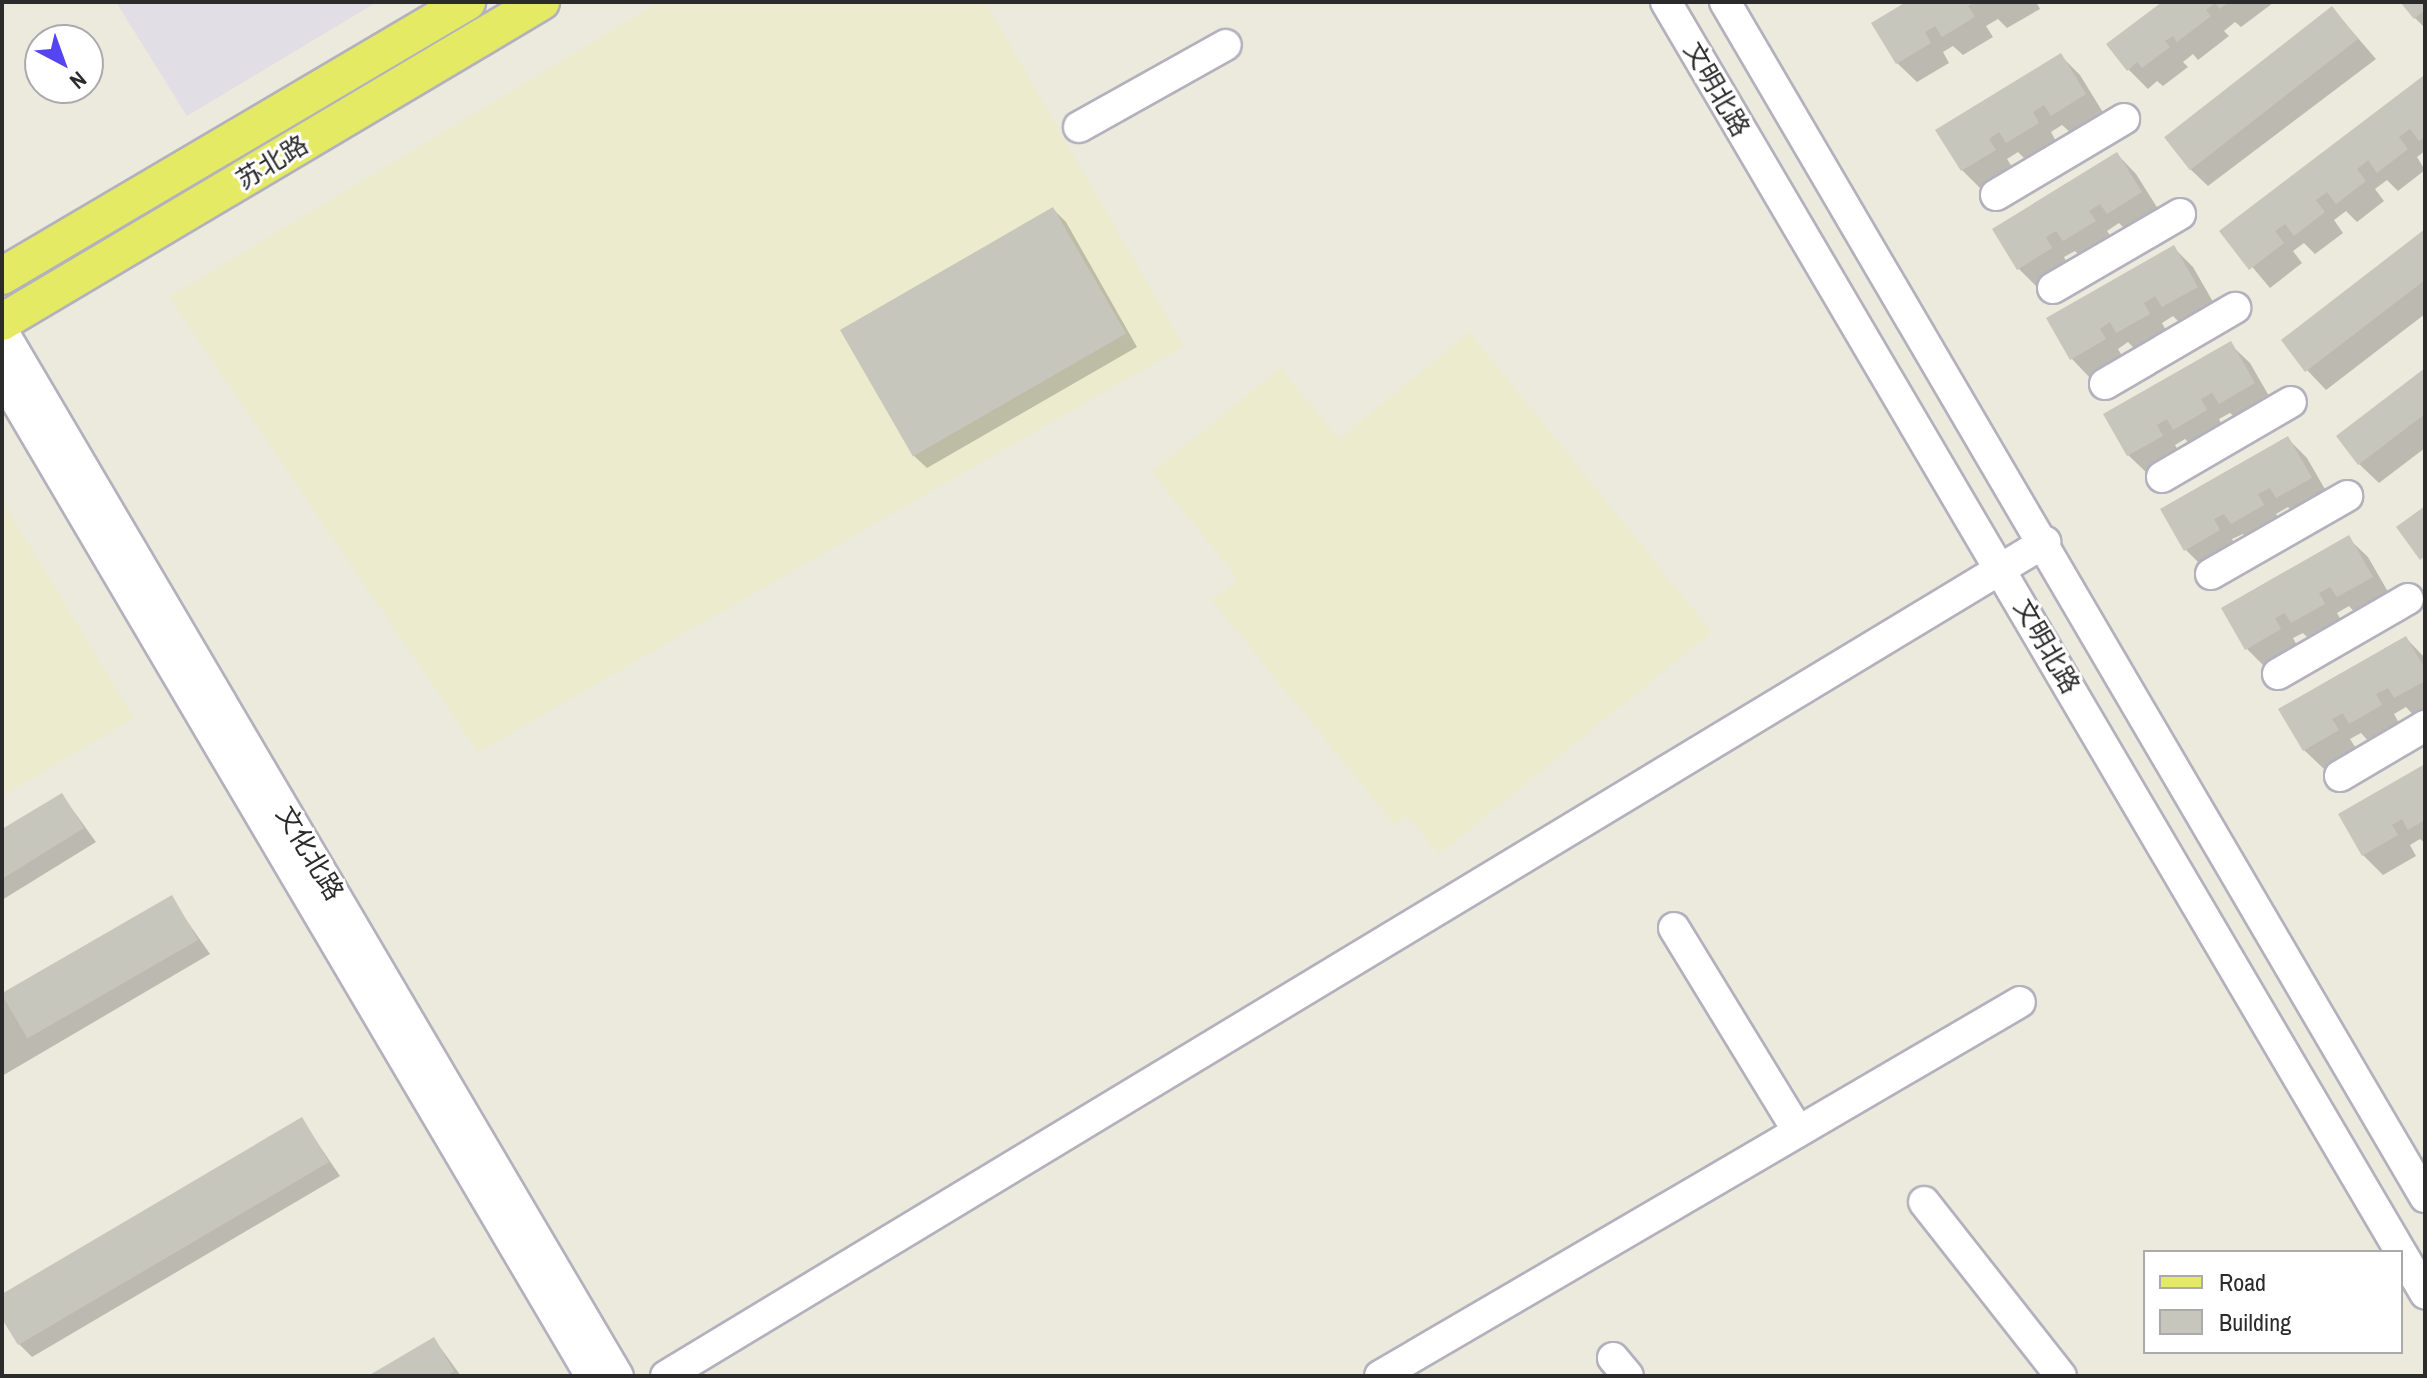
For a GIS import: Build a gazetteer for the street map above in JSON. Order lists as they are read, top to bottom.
{
  "streets": {
    "main road": ["苏北路"],
    "street": ["文明北路", "文化北路"]
  },
  "legend": ["Road", "Building"],
  "north": "bottom right"
}
